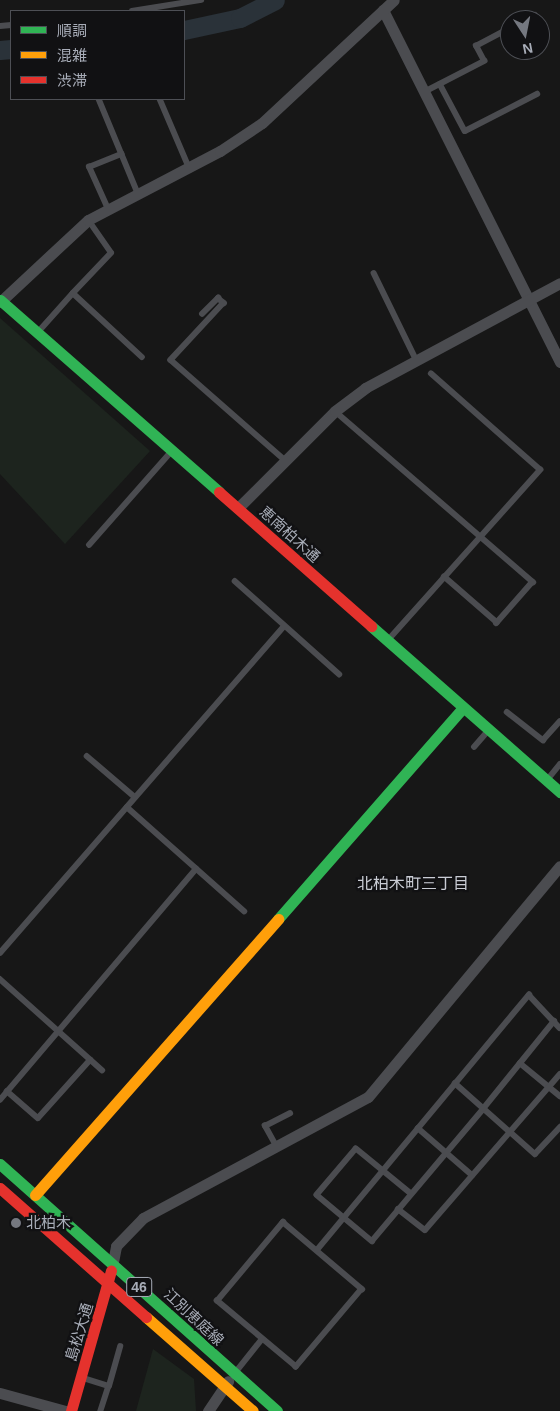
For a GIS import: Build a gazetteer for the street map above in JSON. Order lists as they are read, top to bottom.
{
  "streets": {
    "street": [
      "恵南柏木通",
      "46",
      "江別恵庭線",
      "島松大通"
    ]
  },
  "crossings": [
    ["46", "島松大通"],
    ["江別恵庭線", "島松大通"]
  ],
  "districts": ["北柏木町三丁目"],
  "places": ["北柏木"],
  "legend": ["順調", "混雑", "渋滞"],
  "north": "bottom"
}
